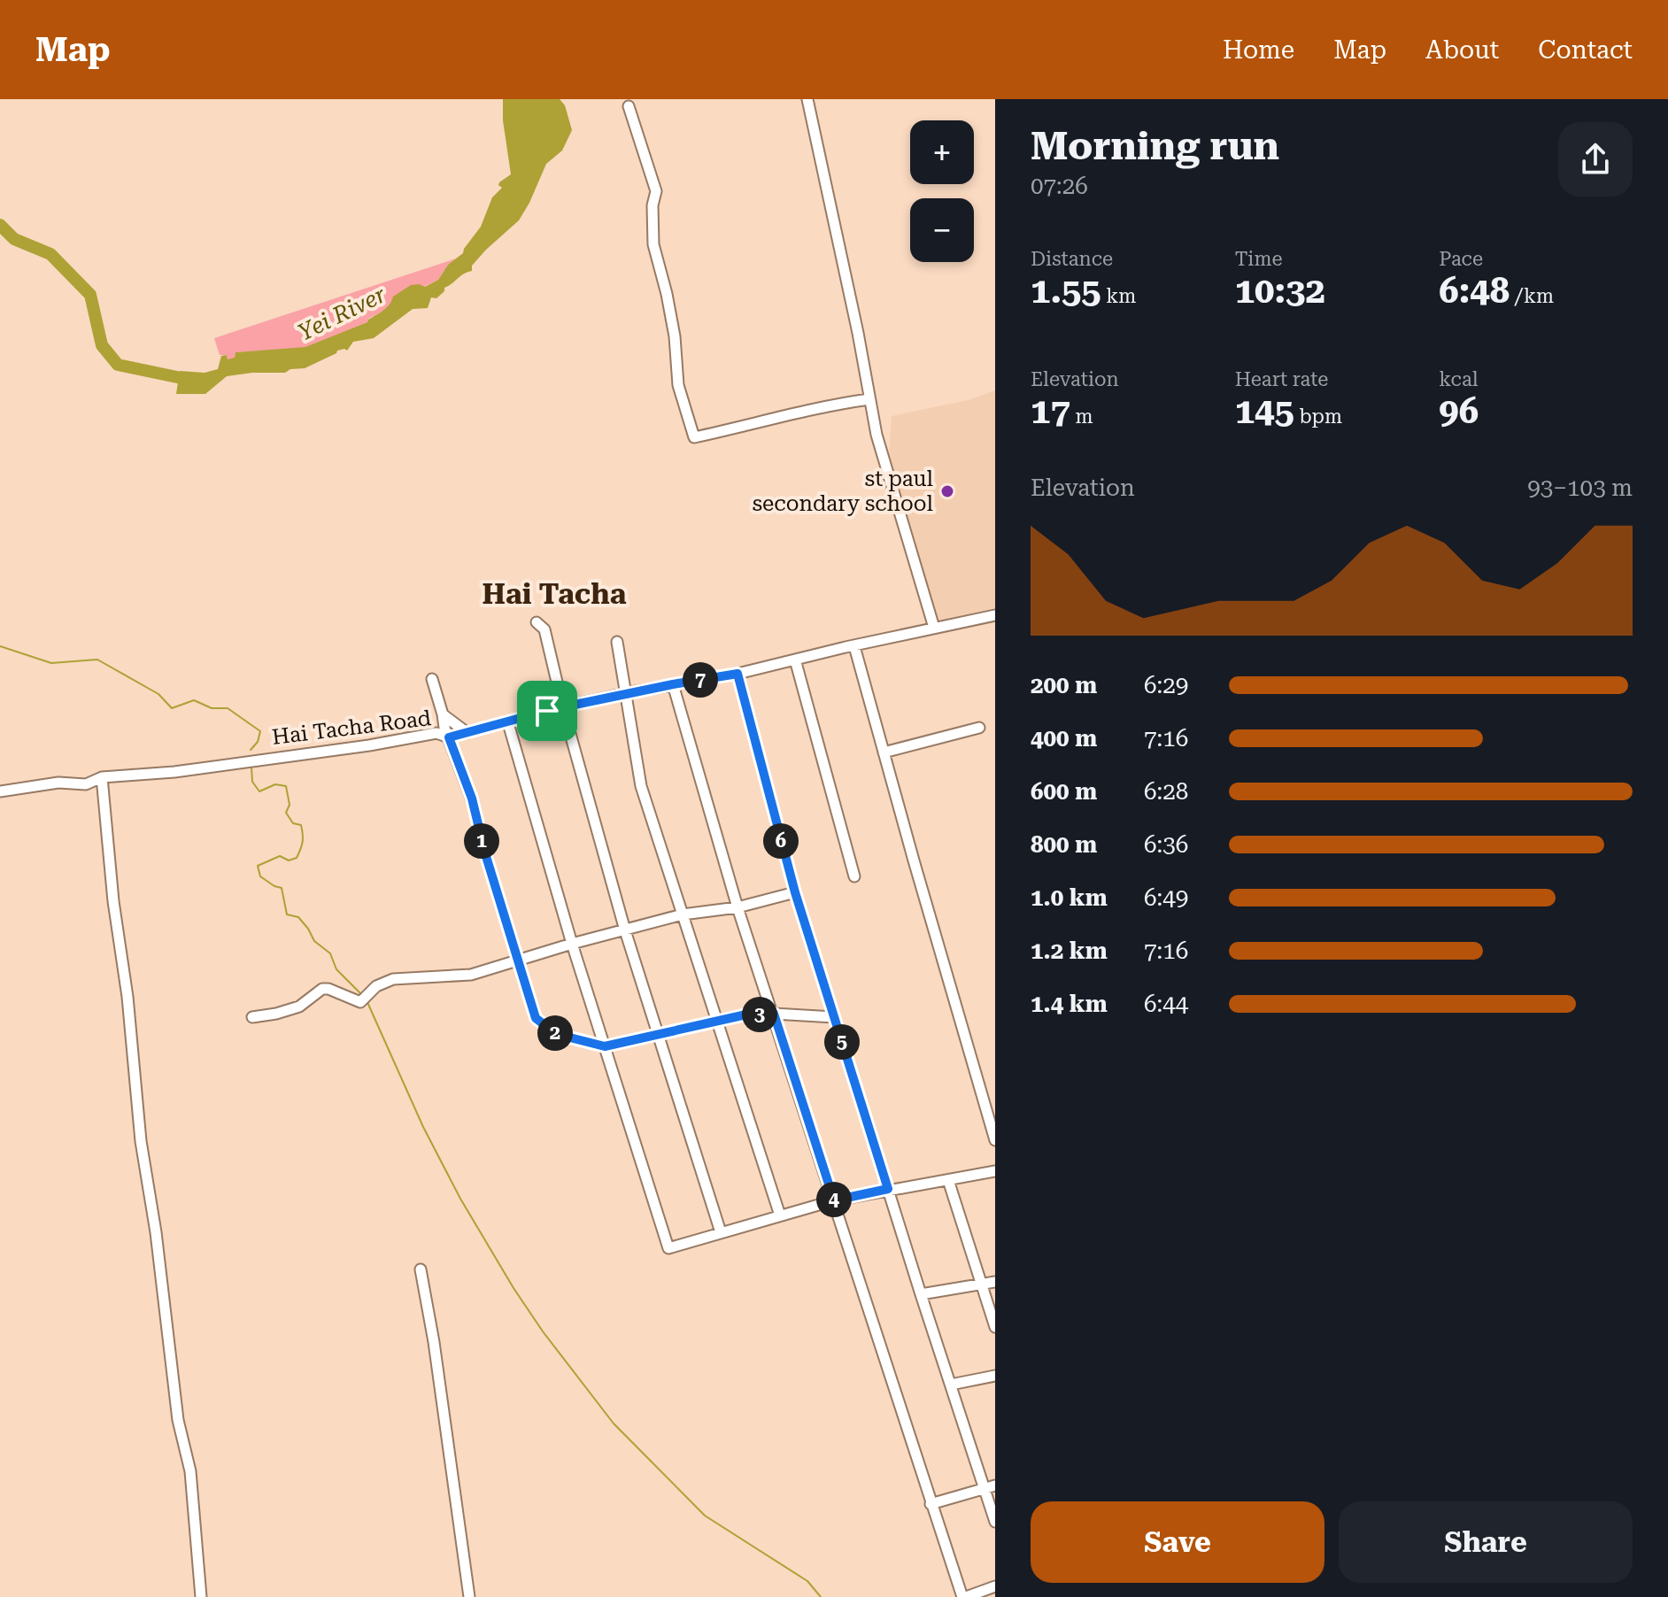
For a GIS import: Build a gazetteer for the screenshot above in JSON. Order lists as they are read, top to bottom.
{
  "streets": {
    "street": ["Hai Tacha Road"]
  },
  "districts": ["Hai Tacha"],
  "water": ["Yei River"],
  "places": ["st paul secondary school"],
  "page": {
    "header": "Map",
    "nav": [
      "Home",
      "Map",
      "About",
      "Contact"
    ],
    "heading": ["Morning run", "07:26"],
    "map_buttons": ["+", "−"],
    "stats": [
      ["Distance", "1.55 km"],
      ["Time", "10:32"],
      ["Pace", "6:48 /km"],
      ["Elevation", "17 m"],
      ["Heart rate", "145 bpm"],
      ["kcal", "96"]
    ],
    "chart": ["Elevation", "93–103 m"],
    "list": [
      {
        "name": "200 m",
        "note": "6:29"
      },
      {
        "name": "400 m",
        "note": "7:16"
      },
      {
        "name": "600 m",
        "note": "6:28"
      },
      {
        "name": "800 m",
        "note": "6:36"
      },
      {
        "name": "1.0 km",
        "note": "6:49"
      },
      {
        "name": "1.2 km",
        "note": "7:16"
      },
      {
        "name": "1.4 km",
        "note": "6:44"
      }
    ],
    "pins": [
      "7",
      "1",
      "6",
      "3",
      "2",
      "5",
      "4"
    ],
    "buttons": ["Save", "Share"]
  }
}
